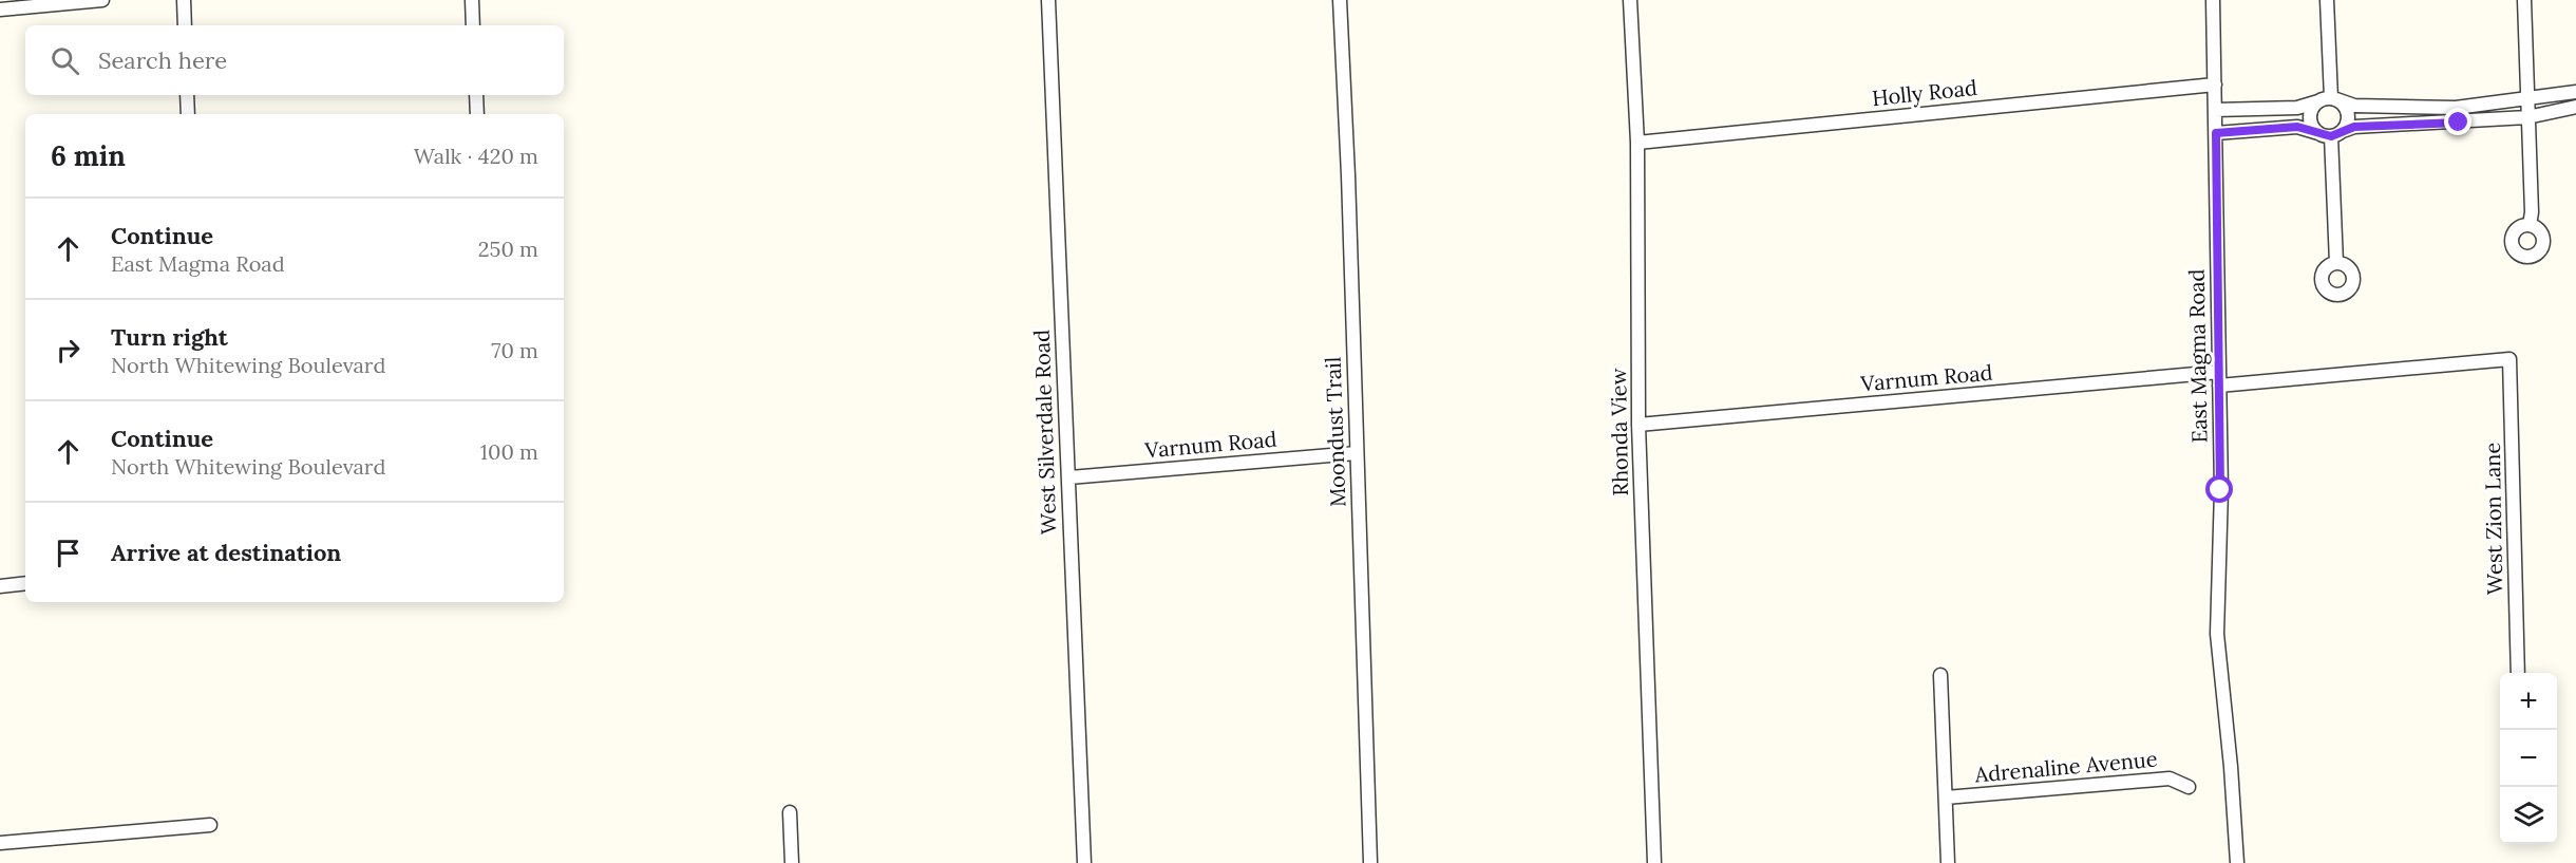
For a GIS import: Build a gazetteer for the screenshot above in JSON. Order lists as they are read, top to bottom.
{
  "streets": {
    "street": [
      "Holly Road",
      "East Magma Road",
      "Varnum Road",
      "West Silverdale Road",
      "Moondust Trail",
      "Rhonda View",
      "West Zion Lane",
      "Adrenaline Avenue"
    ]
  },
  "crossings": [
    ["Holly Road", "East Magma Road"],
    ["Holly Road", "Rhonda View"],
    ["East Magma Road", "Varnum Road"],
    ["Varnum Road", "West Silverdale Road"],
    ["Varnum Road", "Moondust Trail"],
    ["Varnum Road", "Rhonda View"],
    ["Varnum Road", "West Zion Lane"]
  ],
  "page": {
    "search": "Search here",
    "heading": ["6 min", "Walk · 420 m"],
    "list": [
      ["Continue", "East Magma Road", "250 m"],
      ["Turn right", "North Whitewing Boulevard", "70 m"],
      ["Continue", "North Whitewing Boulevard", "100 m"],
      "Arrive at destination"
    ],
    "map_buttons": ["+", "−"]
  }
}
